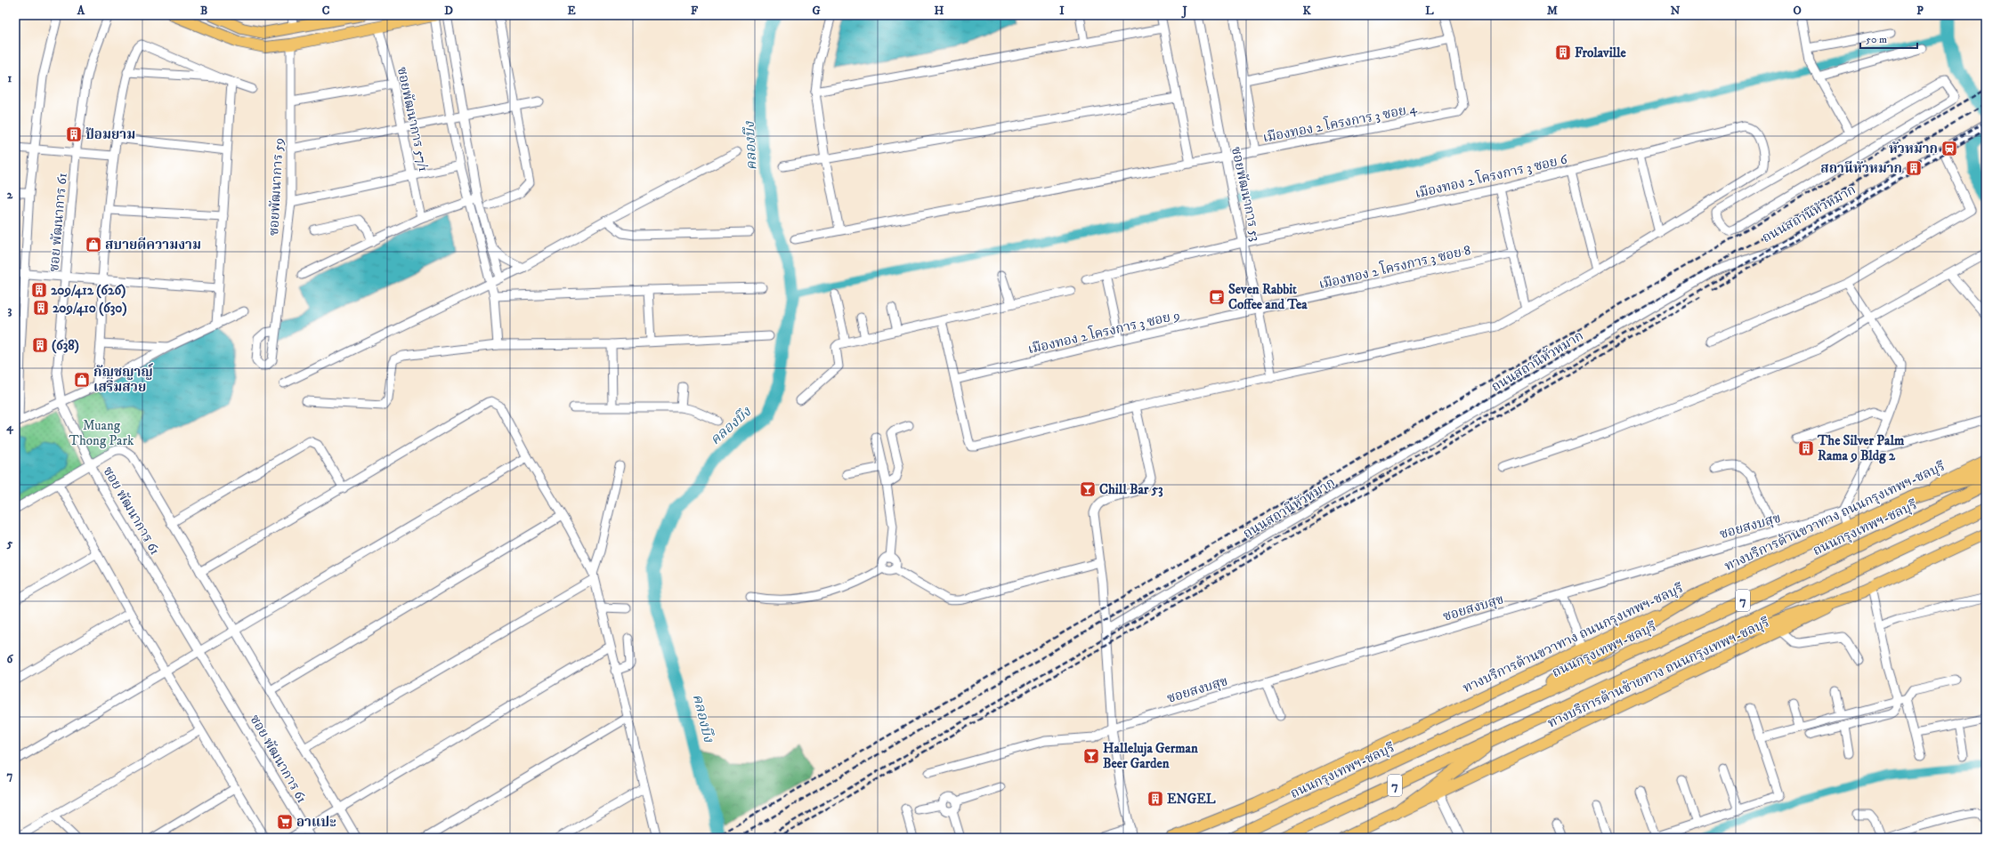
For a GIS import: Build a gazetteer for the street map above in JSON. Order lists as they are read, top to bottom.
{
  "streets": {
    "highway": ["ถนนกรุงเทพฯ-ชลบุรี", "7"],
    "main road": ["ทางบริการด้านขวาทาง ถนนกรุงเทพฯ-ชลบุรี", "ทางบริการด้านซ้ายทาง ถนนกรุงเทพฯ-ชลบุรี"],
    "street": [
      "ซอยพัฒนาการ 57/1",
      "เมืองทอง 2 โครงการ 3 ซอย 4",
      "เมืองทอง 2 โครงการ 3 ซอย 6",
      "ซอยพัฒนาการ 59",
      "ซอยพัฒนาการ 53",
      "ถนนสถานีหัวหมาก",
      "ซอย พัฒนาการ 61",
      "เมืองทอง 2 โครงการ 3 ซอย 8",
      "เมืองทอง 2 โครงการ 3 ซอย 9",
      "ซอยสงบสุข"
    ]
  },
  "crossings": [
    ["เมืองทอง 2 โครงการ 3 ซอย 4", "ซอยพัฒนาการ 53"],
    ["เมืองทอง 2 โครงการ 3 ซอย 6", "ซอยพัฒนาการ 53"],
    ["ซอยพัฒนาการ 53", "เมืองทอง 2 โครงการ 3 ซอย 8"],
    ["ซอยพัฒนาการ 53", "เมืองทอง 2 โครงการ 3 ซอย 9"],
    ["เมืองทอง 2 โครงการ 3 ซอย 8", "เมืองทอง 2 โครงการ 3 ซอย 9"]
  ],
  "water": ["คลองบึง"],
  "parks": ["Muang Thong Park"],
  "places": {
    "building": [
      "Frolaville",
      "ป้อมยาม",
      "สถานีหัวหมาก",
      "209/412 (626)",
      "209/410 (630)",
      "(638)",
      "The Silver Palm Rama 9 Bldg 2",
      "ENGEL"
    ],
    "station": ["หัวหมาก"],
    "shop": ["สบายดีความงาม", "กัญชญาญ์ เสริมสวย"],
    "cafe": ["Seven Rabbit Coffee and Tea"],
    "bar": ["Chill Bar 53", "Halleluja German Beer Garden"],
    "supermarket": ["อาแปะ"]
  },
  "scale_bar": "50 m",
  "grid": {
    "columns": [
      "A",
      "B",
      "C",
      "D",
      "E",
      "F",
      "G",
      "H",
      "I",
      "J",
      "K",
      "L",
      "M",
      "N",
      "O",
      "P"
    ],
    "rows": [
      "1",
      "2",
      "3",
      "4",
      "5",
      "6",
      "7"
    ]
  }
}
